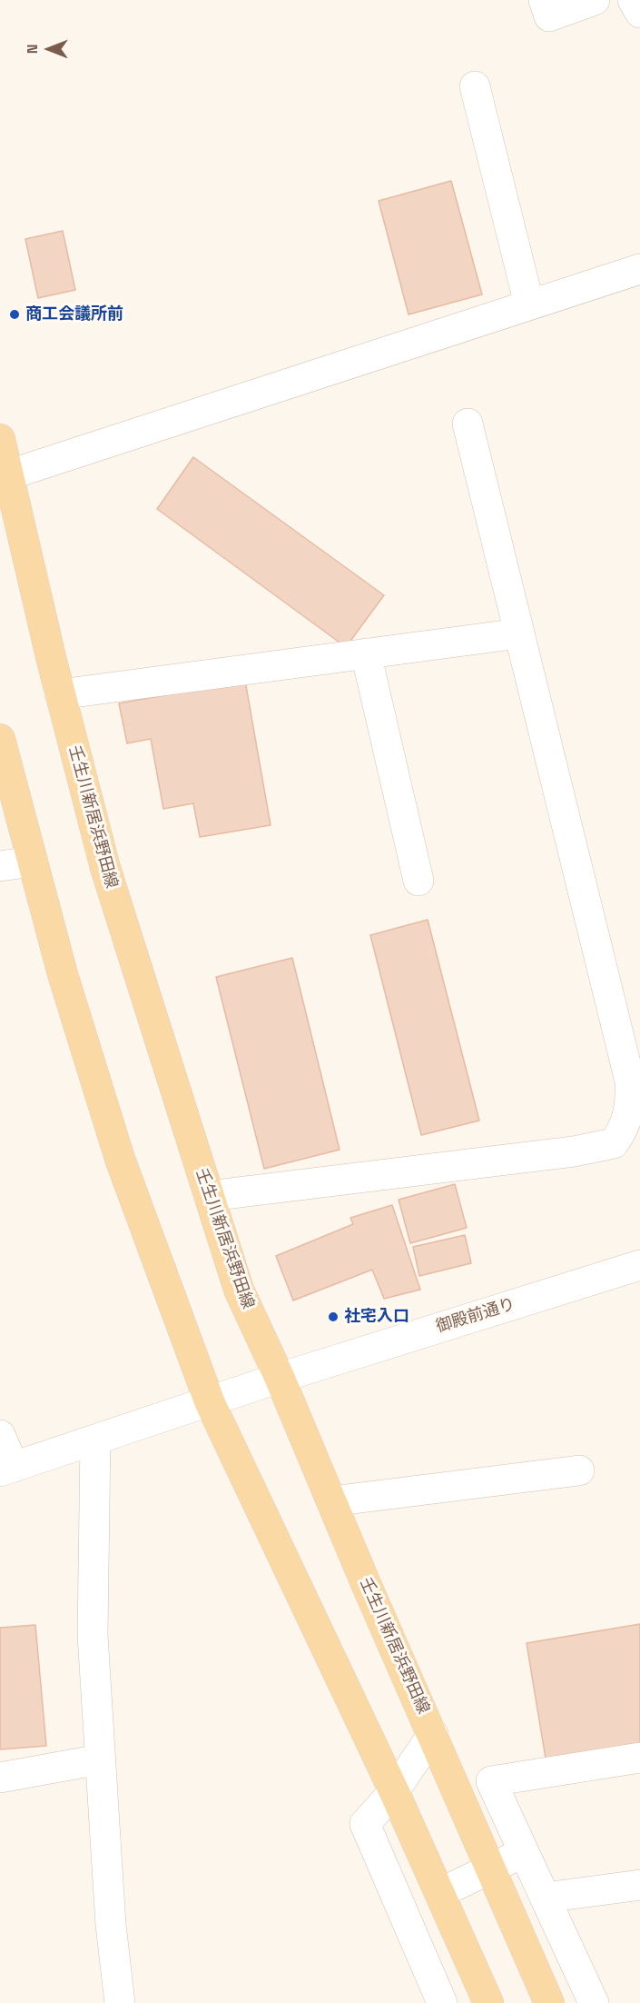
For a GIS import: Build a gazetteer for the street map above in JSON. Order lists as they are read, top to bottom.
{
  "streets": {
    "main road": ["壬生川新居浜野田線"],
    "street": ["御殿前通り"]
  },
  "crossings": [
    ["壬生川新居浜野田線", "御殿前通り"]
  ],
  "places": ["商工会議所前", "社宅入口"],
  "north": "left"
}
